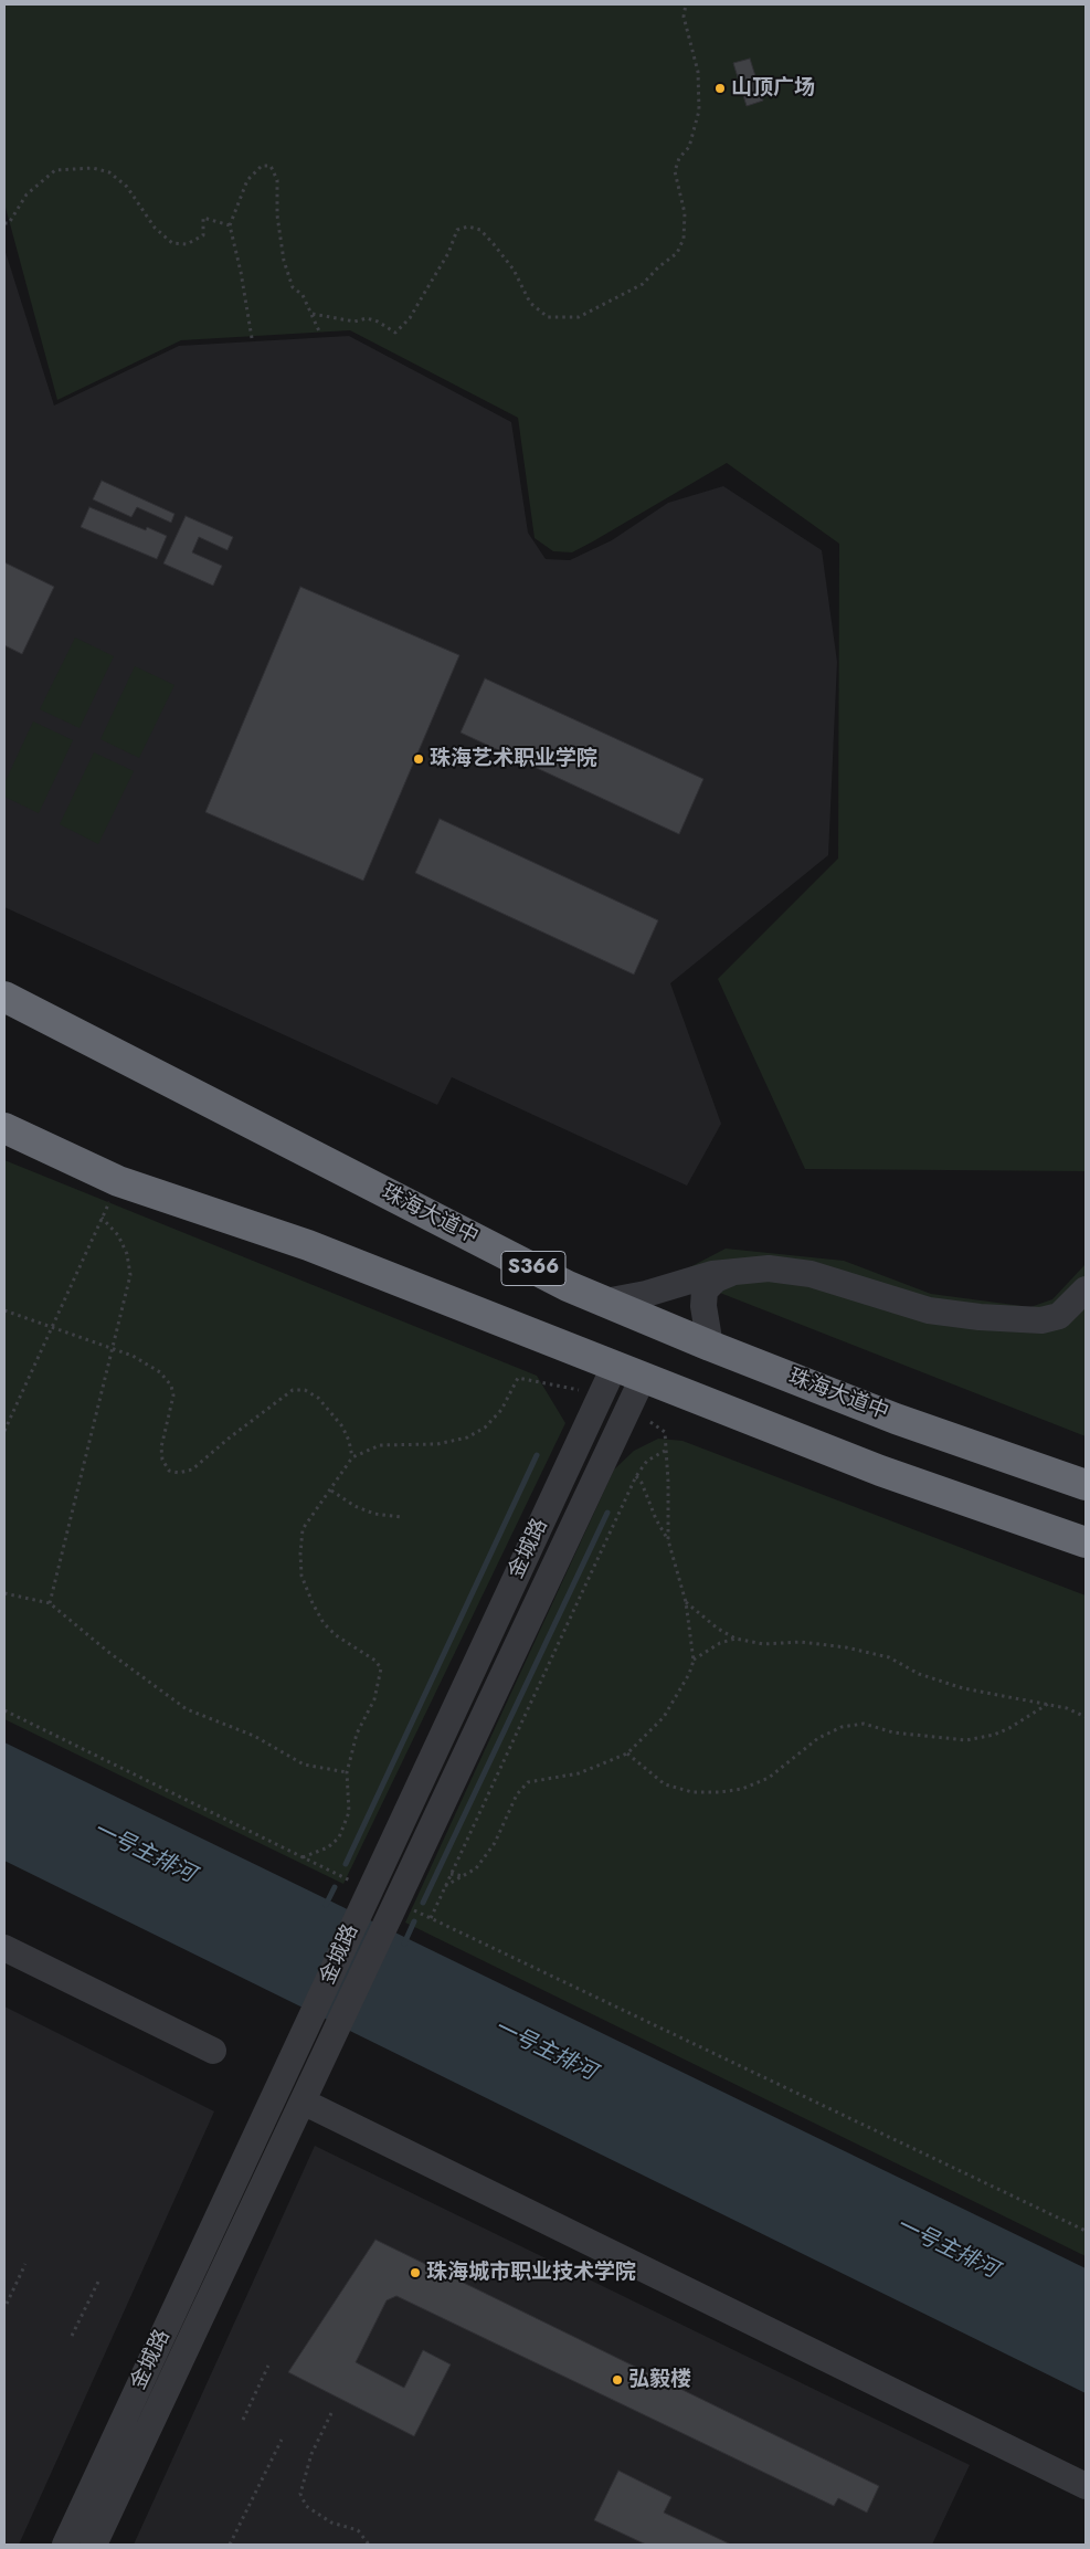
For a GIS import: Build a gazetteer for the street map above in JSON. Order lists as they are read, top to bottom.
{
  "streets": {
    "highway": ["珠海大道中", "S366"],
    "street": ["金城路"]
  },
  "water": ["一号主排河"],
  "places": [
    "山顶广场",
    "珠海艺术职业学院",
    "珠海城市职业技术学院",
    "弘毅楼"
  ]
}
